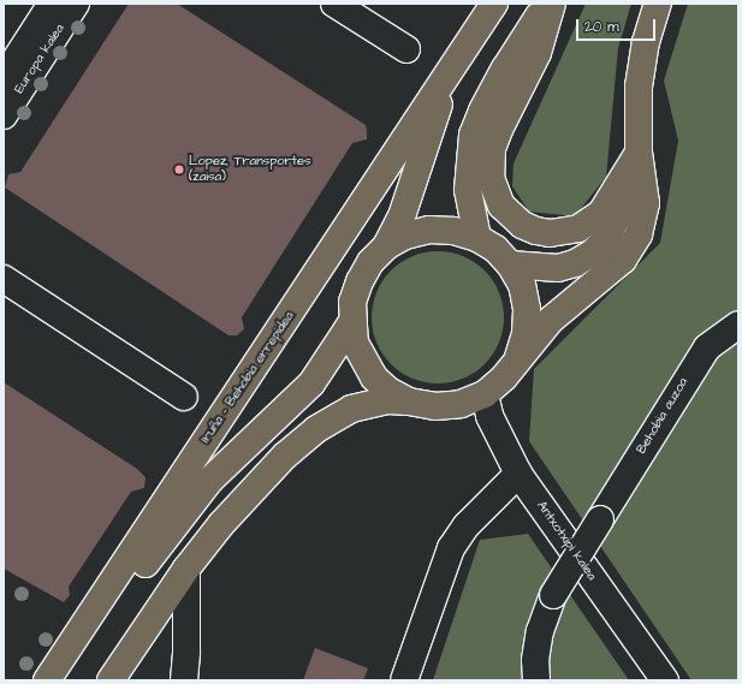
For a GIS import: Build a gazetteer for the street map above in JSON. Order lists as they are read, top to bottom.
{
  "streets": {
    "highway": ["Iruña - Behobia errepidea"],
    "street": ["Europa kalea", "Behobia auzoa", "Antxotxipi kalea"]
  },
  "places": ["Lopez, Transportes (zaisa)"],
  "scale_bar": "20 m"
}
